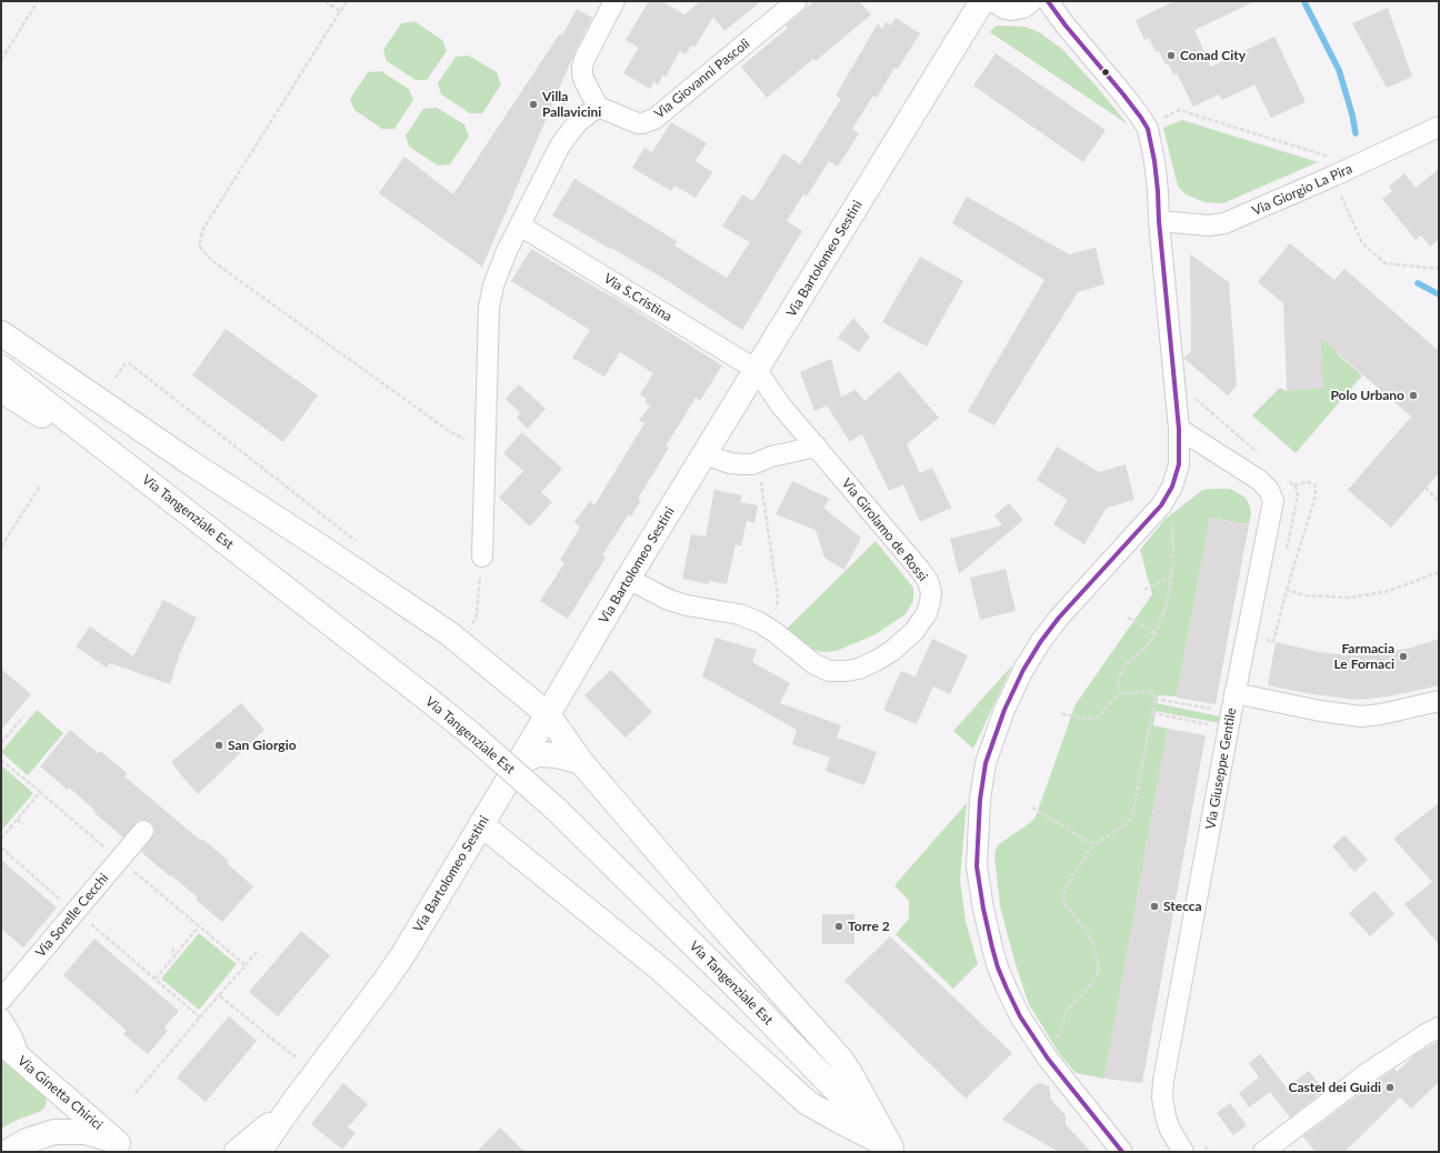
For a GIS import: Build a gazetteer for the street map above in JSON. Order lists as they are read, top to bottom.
{
  "streets": {
    "main road": ["Via Bartolomeo Sestini", "Via Tangenziale Est", "Via Ginetta Chirici"],
    "street": [
      "Via Giovanni Pascoli",
      "Via Giorgio La Pira",
      "Via S.Cristina",
      "Via Girolamo de Rossi",
      "Via Giuseppe Gentile",
      "Via Sorelle Cecchi"
    ]
  },
  "crossings": [
    ["Via Bartolomeo Sestini", "Via S.Cristina"],
    ["Via Bartolomeo Sestini", "Via Girolamo de Rossi"],
    ["Via S.Cristina", "Via Girolamo de Rossi"]
  ],
  "places": [
    "Conad City",
    "Villa Pallavicini",
    "Polo Urbano",
    "Farmacia Le Fornaci",
    "San Giorgio",
    "Stecca",
    "Torre 2",
    "Castel dei Guidi"
  ]
}
